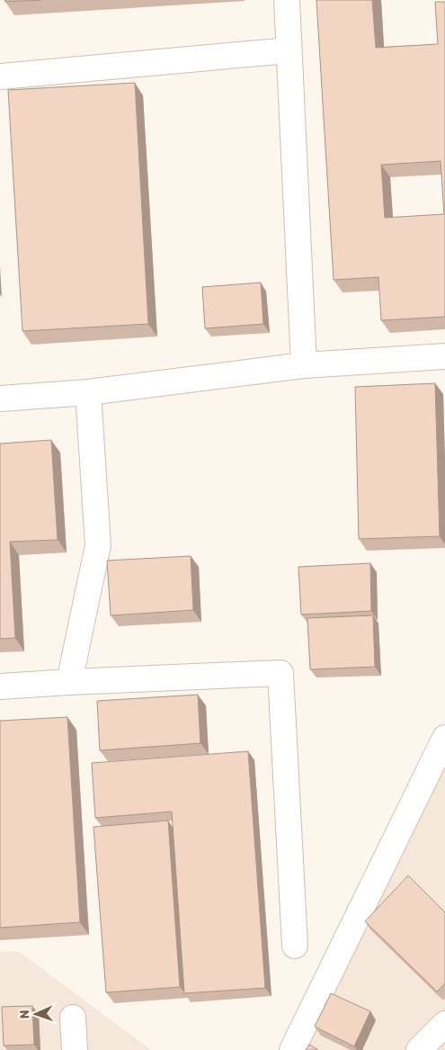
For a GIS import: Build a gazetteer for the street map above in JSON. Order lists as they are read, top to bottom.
{
  "north": "left"
}
